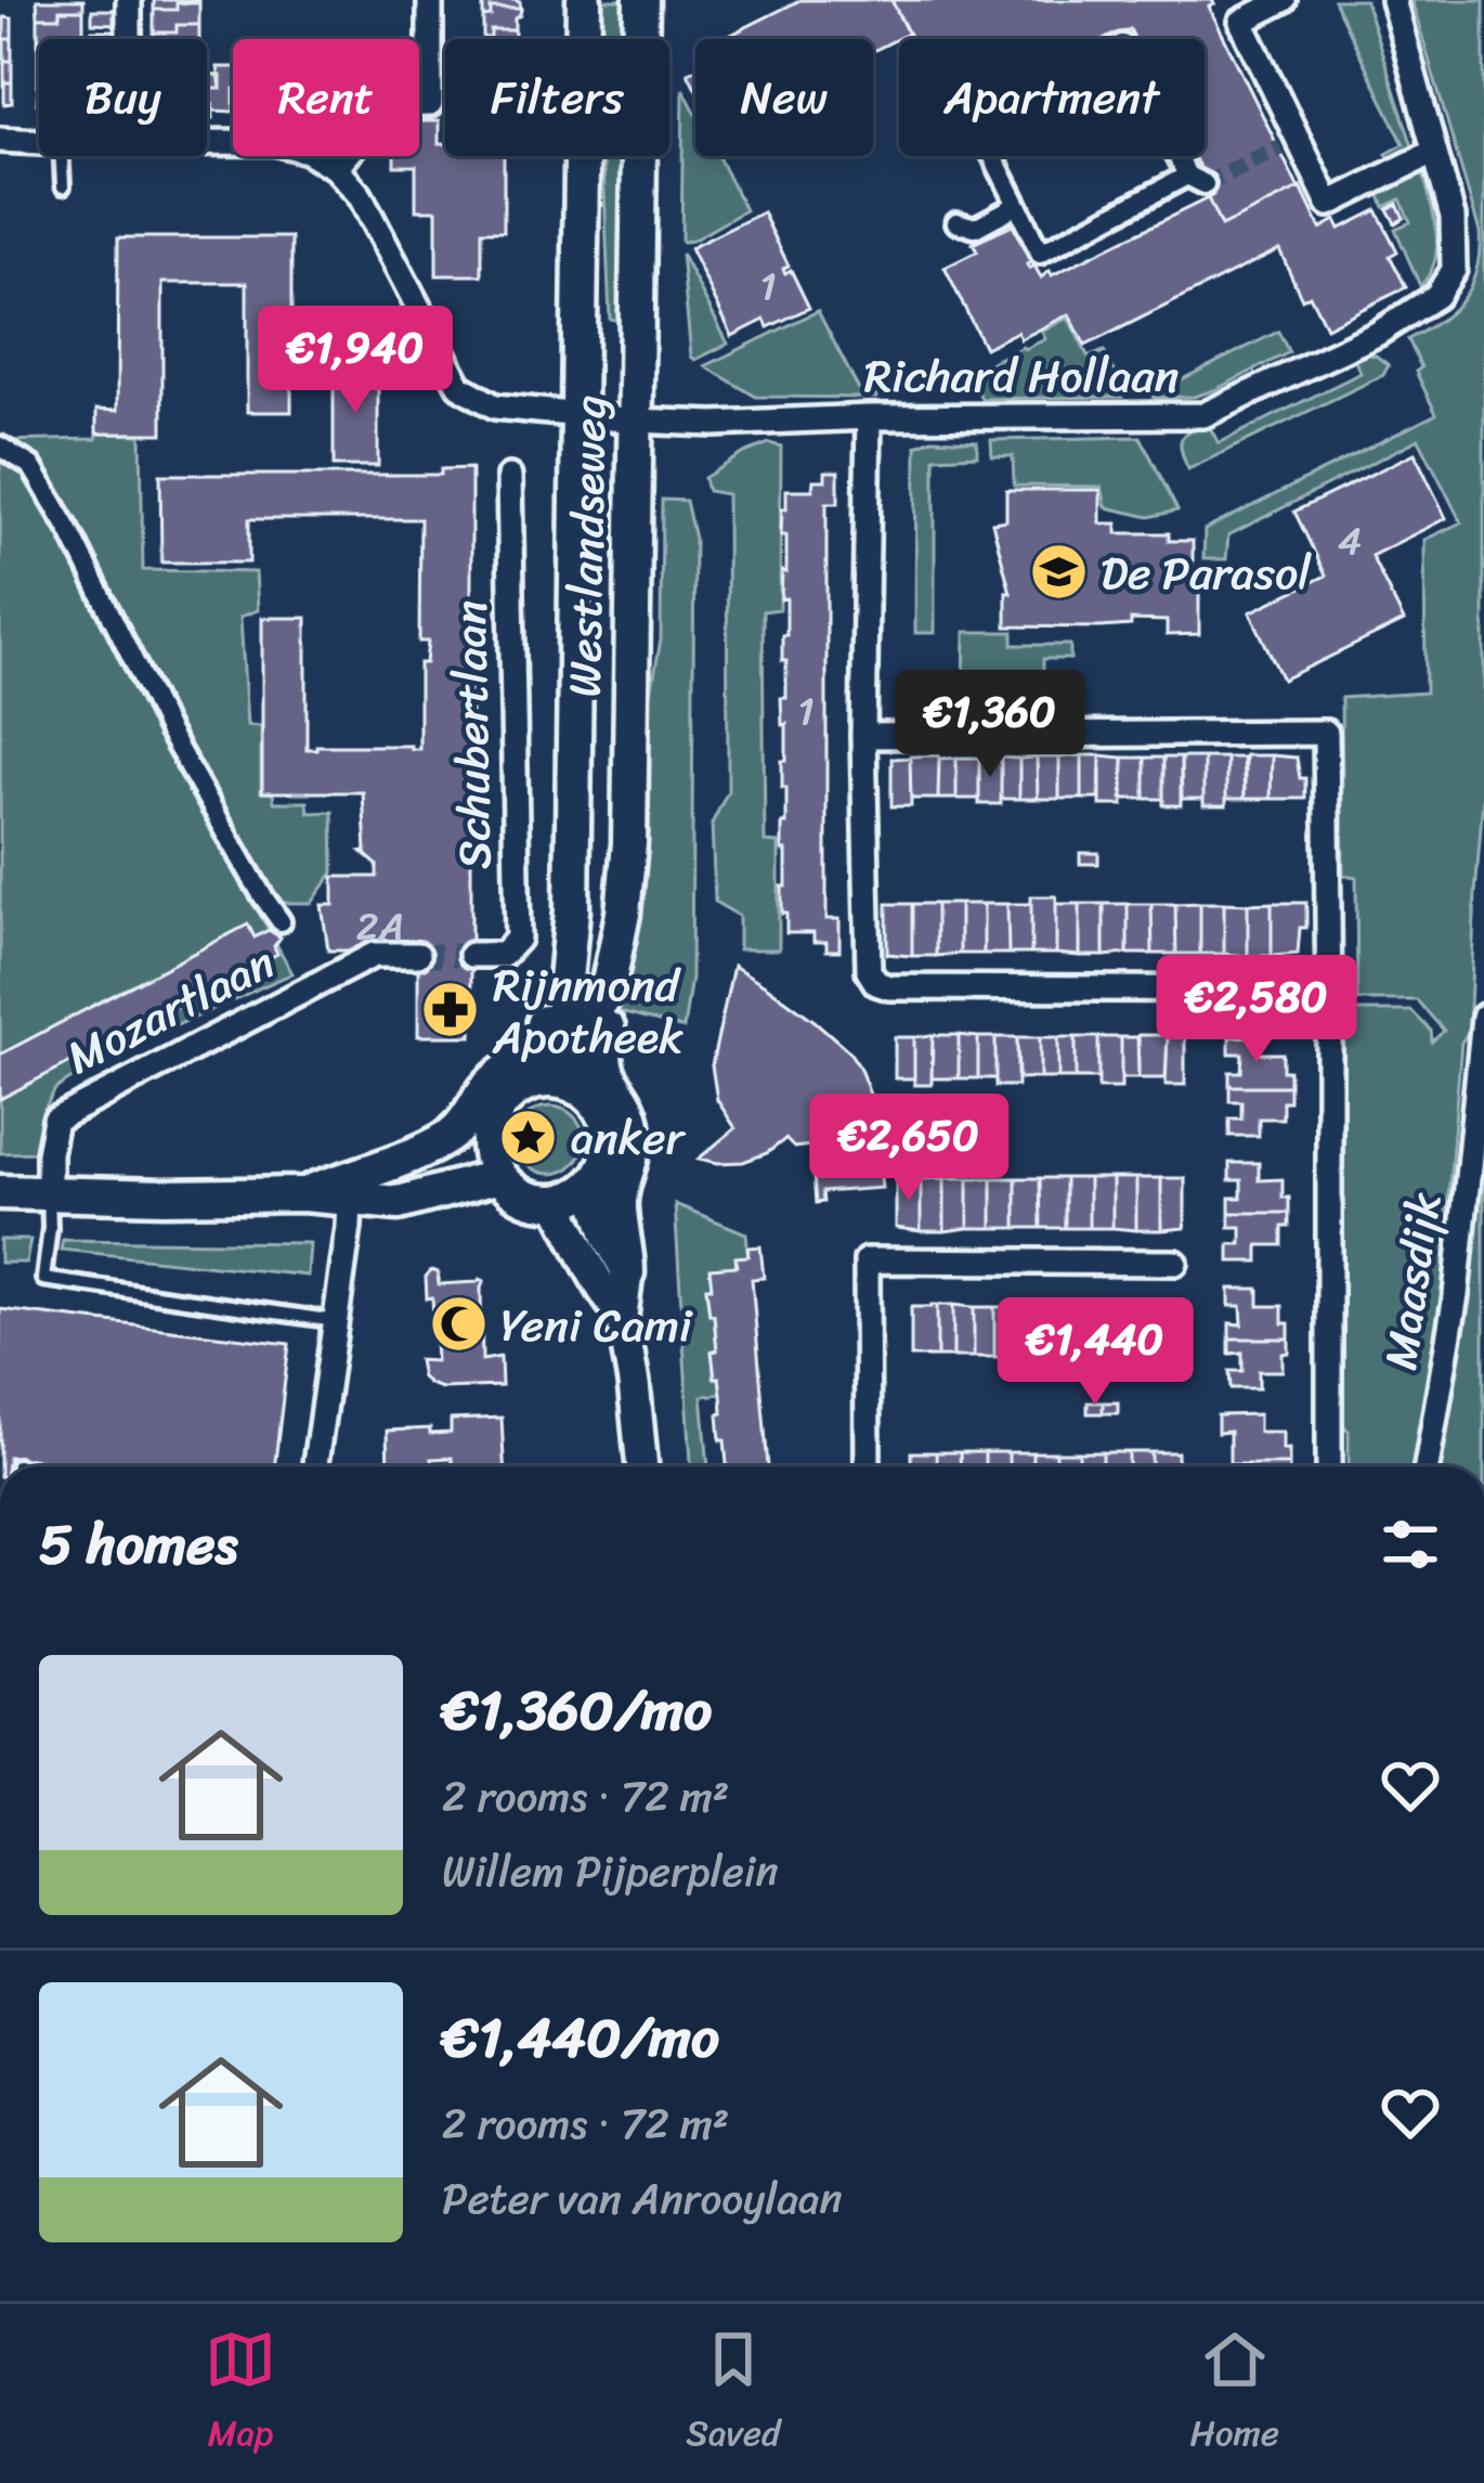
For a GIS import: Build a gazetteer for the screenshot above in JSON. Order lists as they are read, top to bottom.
{
  "streets": {
    "main road": ["Westlandseweg"],
    "street": [
      "Richard Hollaan",
      "Schubertlaan",
      "Mozartlaan",
      "Maasdijk"
    ]
  },
  "crossings": [
    ["Richard Hollaan", "Westlandseweg"]
  ],
  "places": {
    "school or university": ["De Parasol"],
    "pharmacy": ["Rijnmond Apotheek"],
    "place": ["anker"],
    "mosque": ["Yeni Cami"]
  },
  "house_numbers": [
    "1",
    "4",
    "1",
    "2A"
  ],
  "page": {
    "chip": [
      "Buy",
      "Rent",
      "Filters",
      "New",
      "Apartment"
    ],
    "price": [
      "€1,940",
      "€1,360",
      "€2,580",
      "€2,650",
      "€1,440"
    ],
    "heading": "5 homes",
    "list": [
      {
        "name": "€1,360/mo",
        "note": "2 rooms · 72 m² · Willem Pijperplein"
      },
      {
        "name": "€1,440/mo",
        "note": "2 rooms · 72 m² · Peter van Anrooylaan"
      }
    ],
    "tabs": ["Map", "Saved", "Home"]
  }
}
